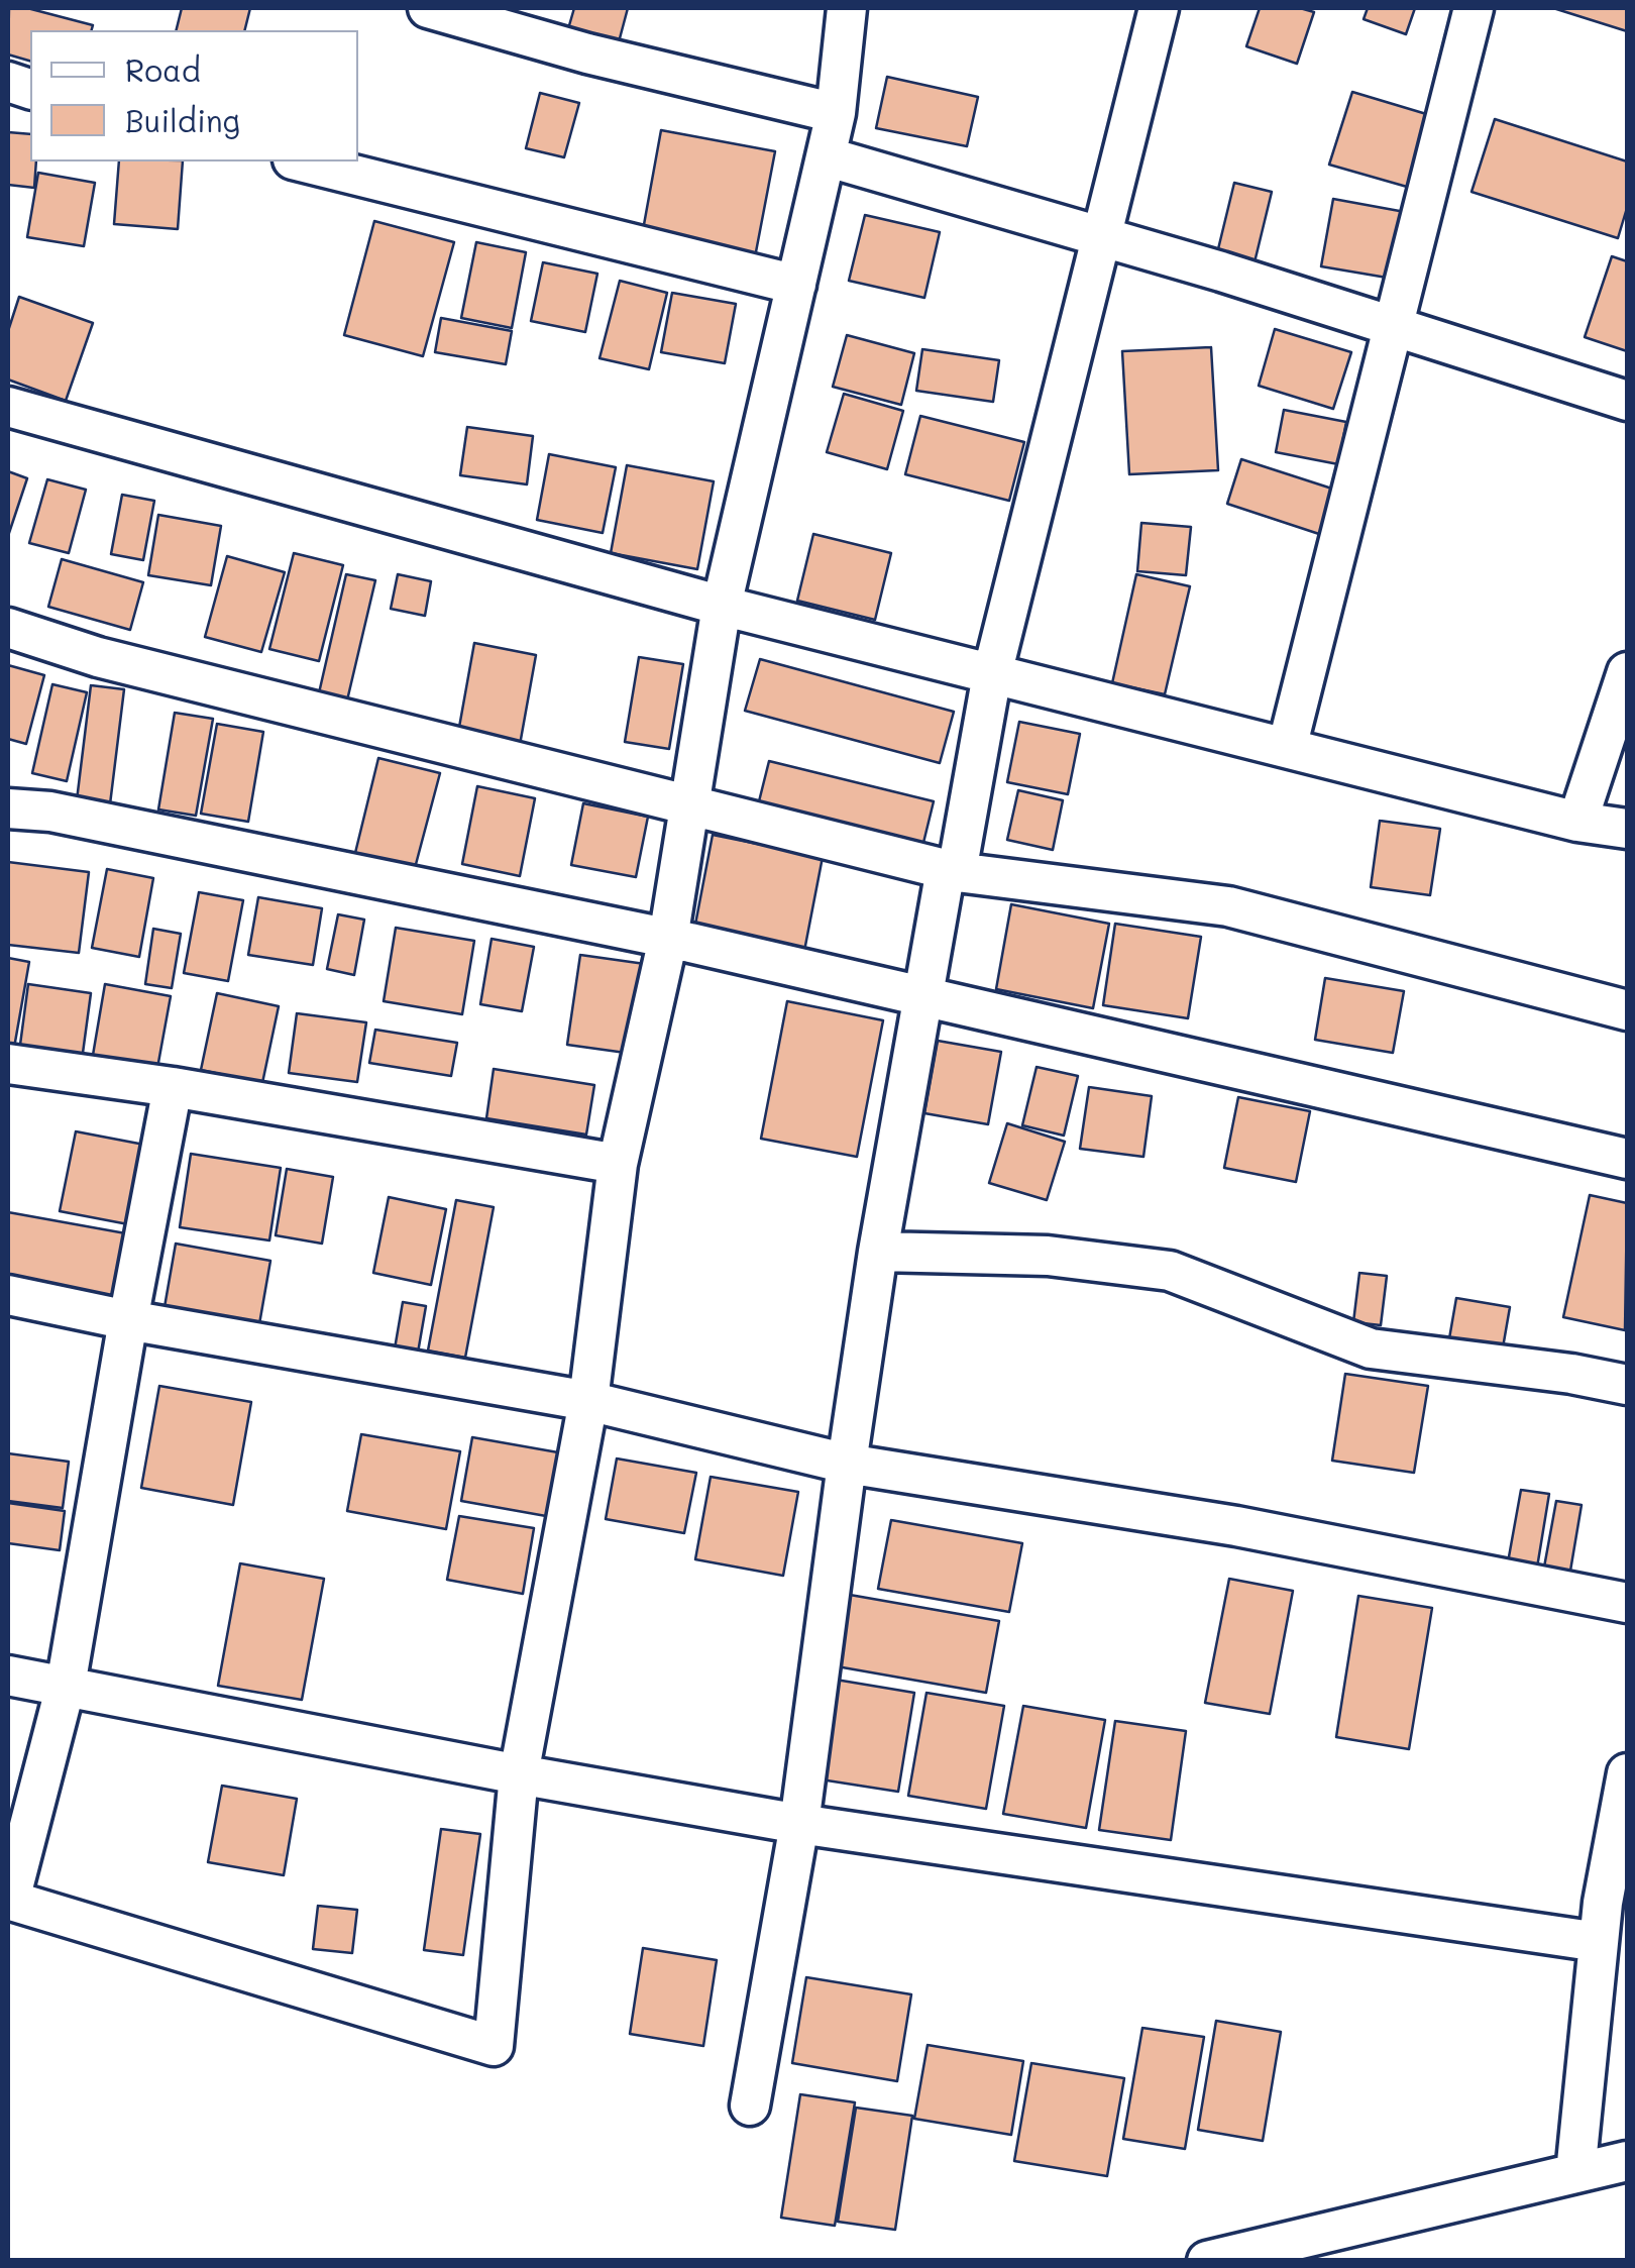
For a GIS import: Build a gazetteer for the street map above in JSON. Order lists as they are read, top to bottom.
{
  "legend": ["Road", "Building"]
}
